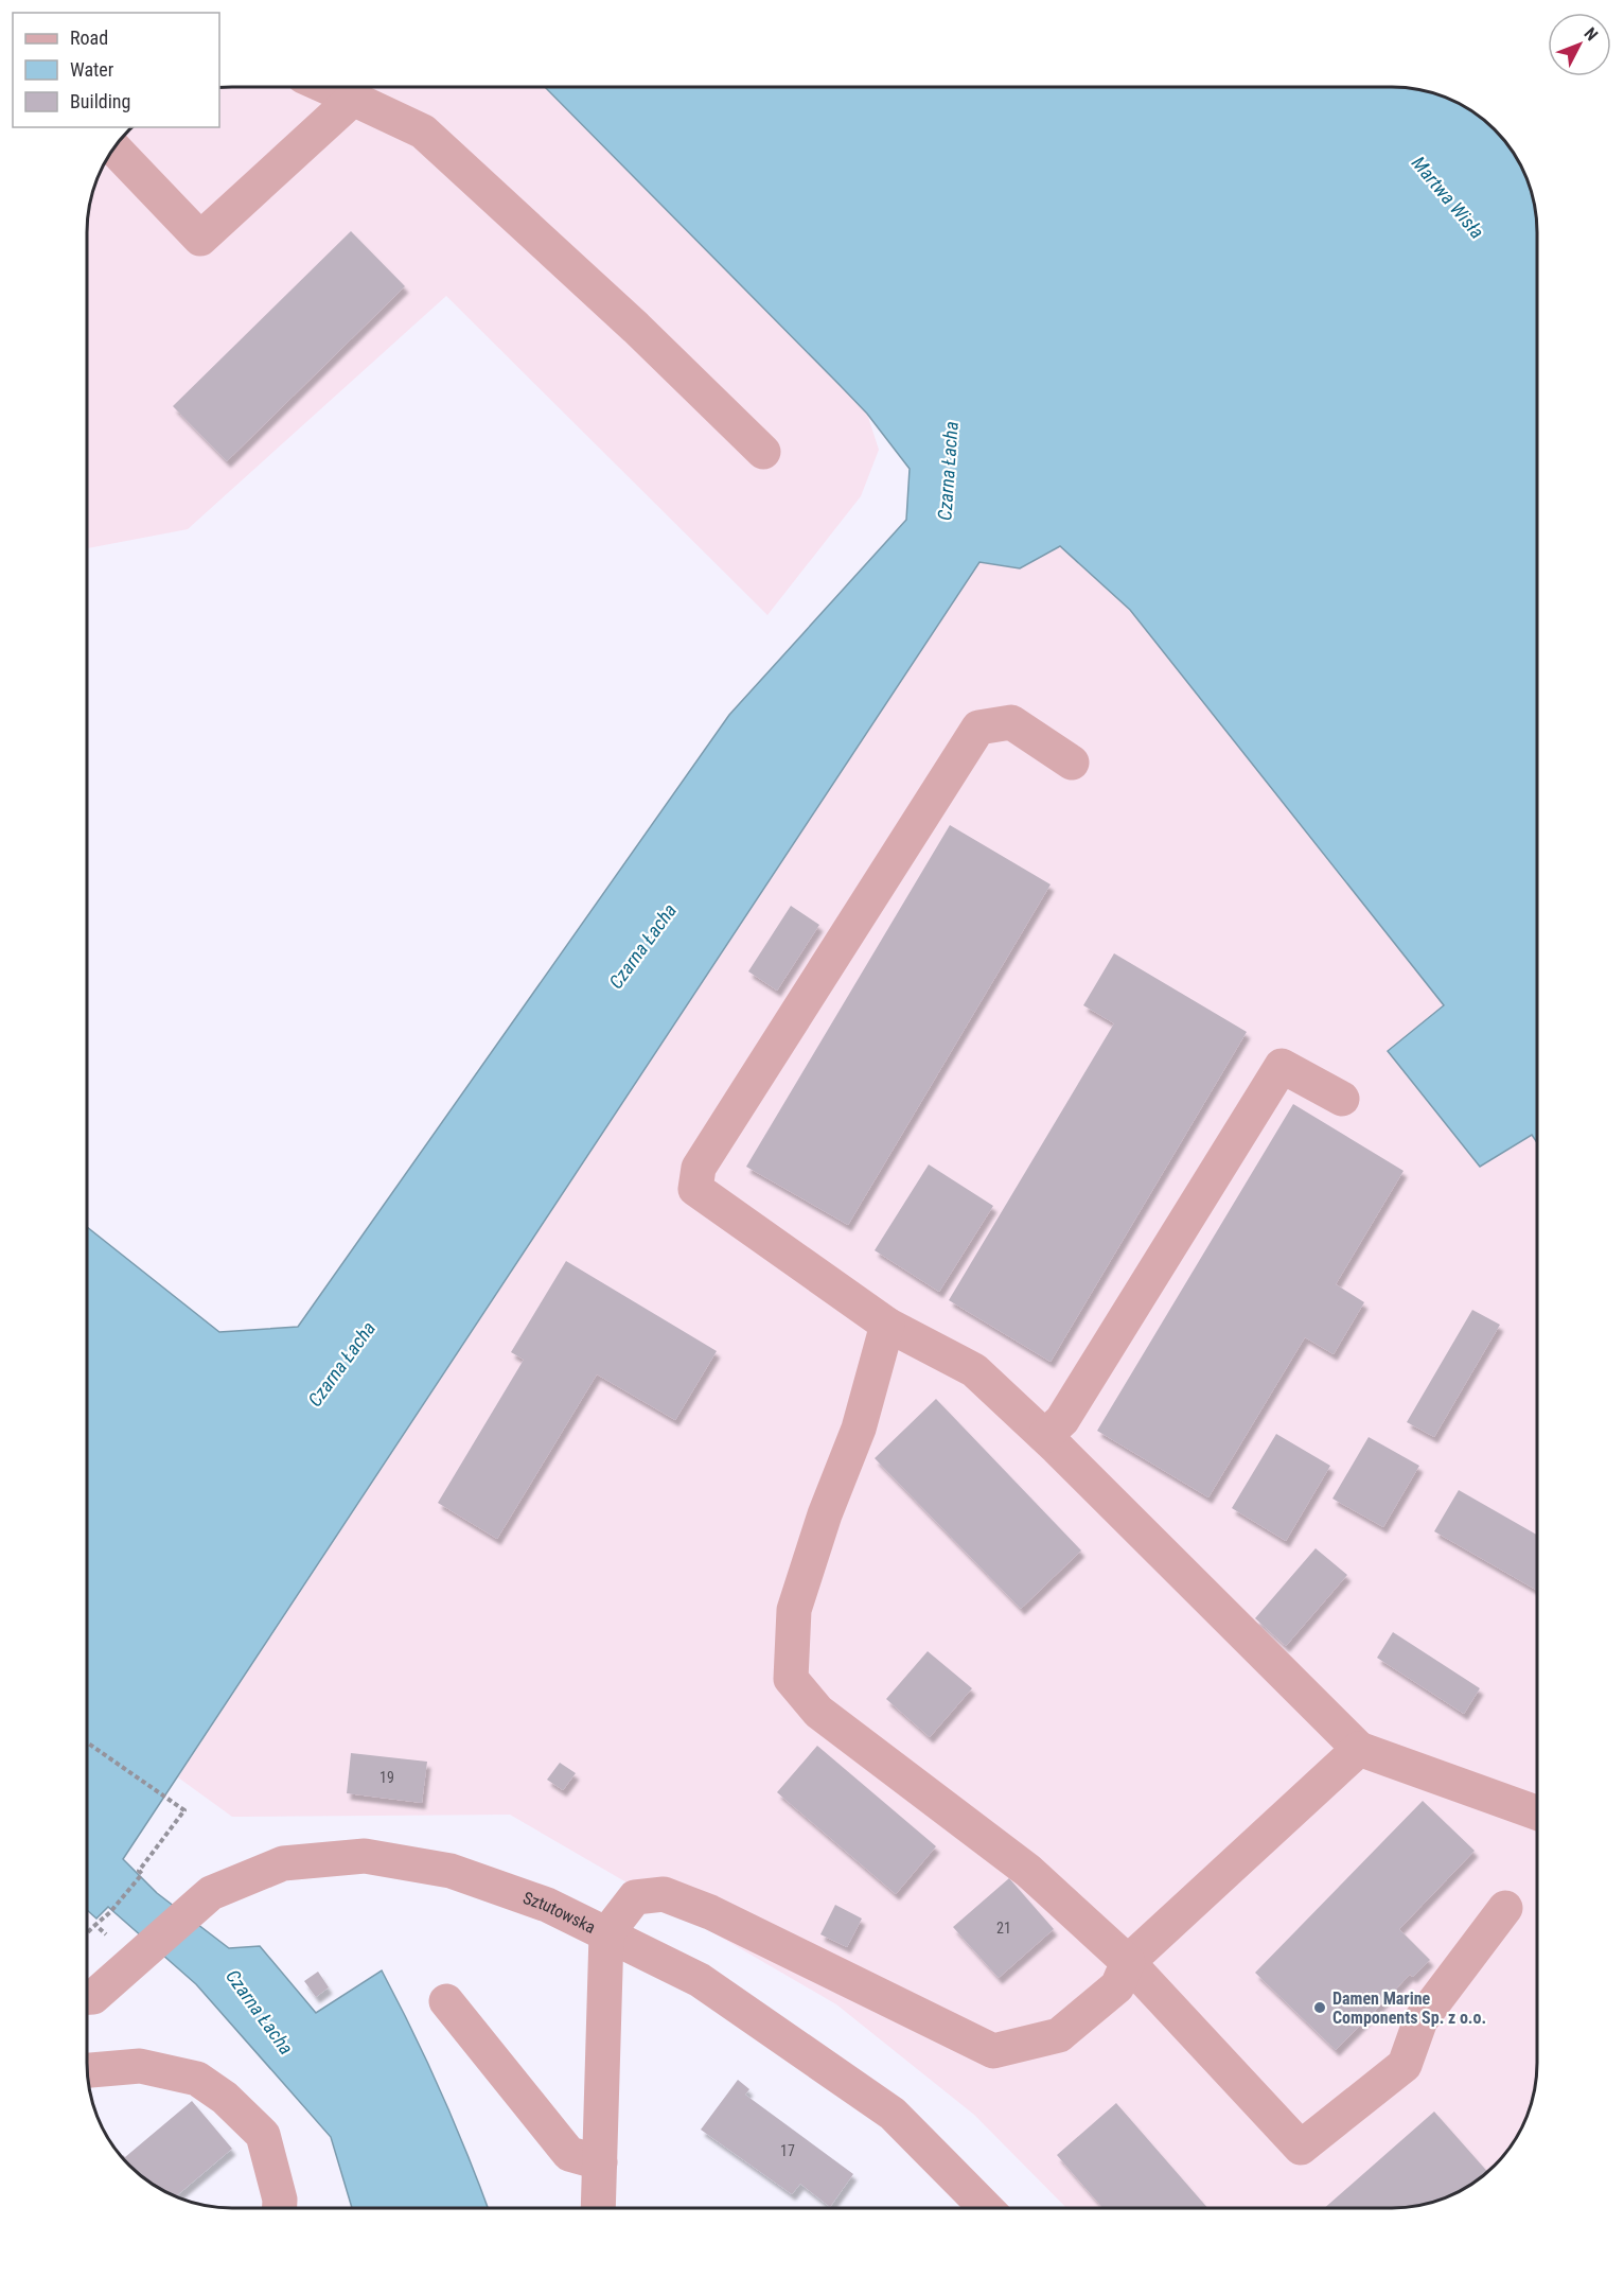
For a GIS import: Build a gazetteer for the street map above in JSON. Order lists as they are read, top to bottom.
{
  "streets": {
    "street": ["Sztutowska"]
  },
  "water": ["Martwa Wisła", "Czarna Łacha"],
  "places": ["Damen Marine Components Sp. z o.o."],
  "house_numbers": ["19", "21", "17"],
  "legend": ["Road", "Water", "Building"],
  "north": "top right"
}
